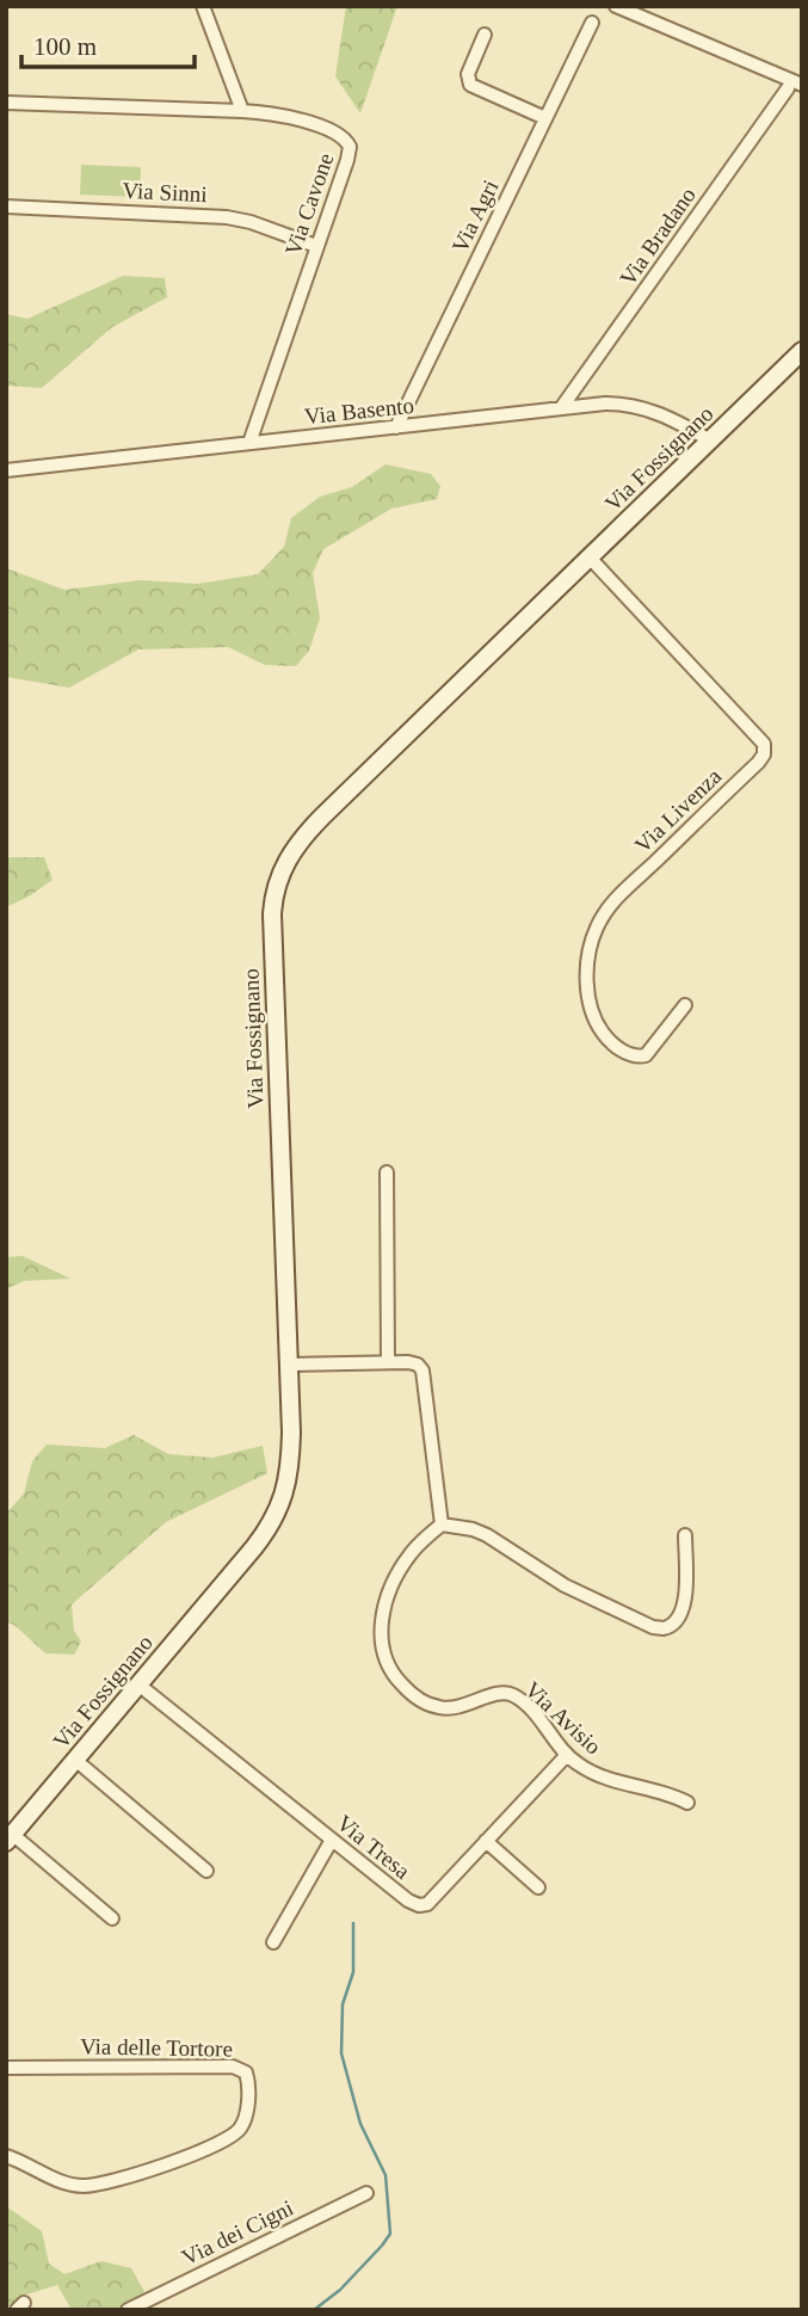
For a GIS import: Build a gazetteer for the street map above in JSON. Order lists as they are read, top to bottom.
{
  "streets": {
    "street": [
      "Via Sinni",
      "Via Cavone",
      "Via Agri",
      "Via Bradano",
      "Via Basento",
      "Via Fossignano",
      "Via Livenza",
      "Via Avisio",
      "Via Tresa",
      "Via delle Tortore",
      "Via dei Cigni"
    ]
  },
  "crossings": [
    ["Via Sinni", "Via Cavone"],
    ["Via Cavone", "Via Basento"],
    ["Via Agri", "Via Basento"],
    ["Via Bradano", "Via Basento"],
    ["Via Basento", "Via Fossignano"],
    ["Via Fossignano", "Via Livenza"],
    ["Via Fossignano", "Via Tresa"],
    ["Via Avisio", "Via Tresa"]
  ],
  "scale_bar": "100 m"
}
